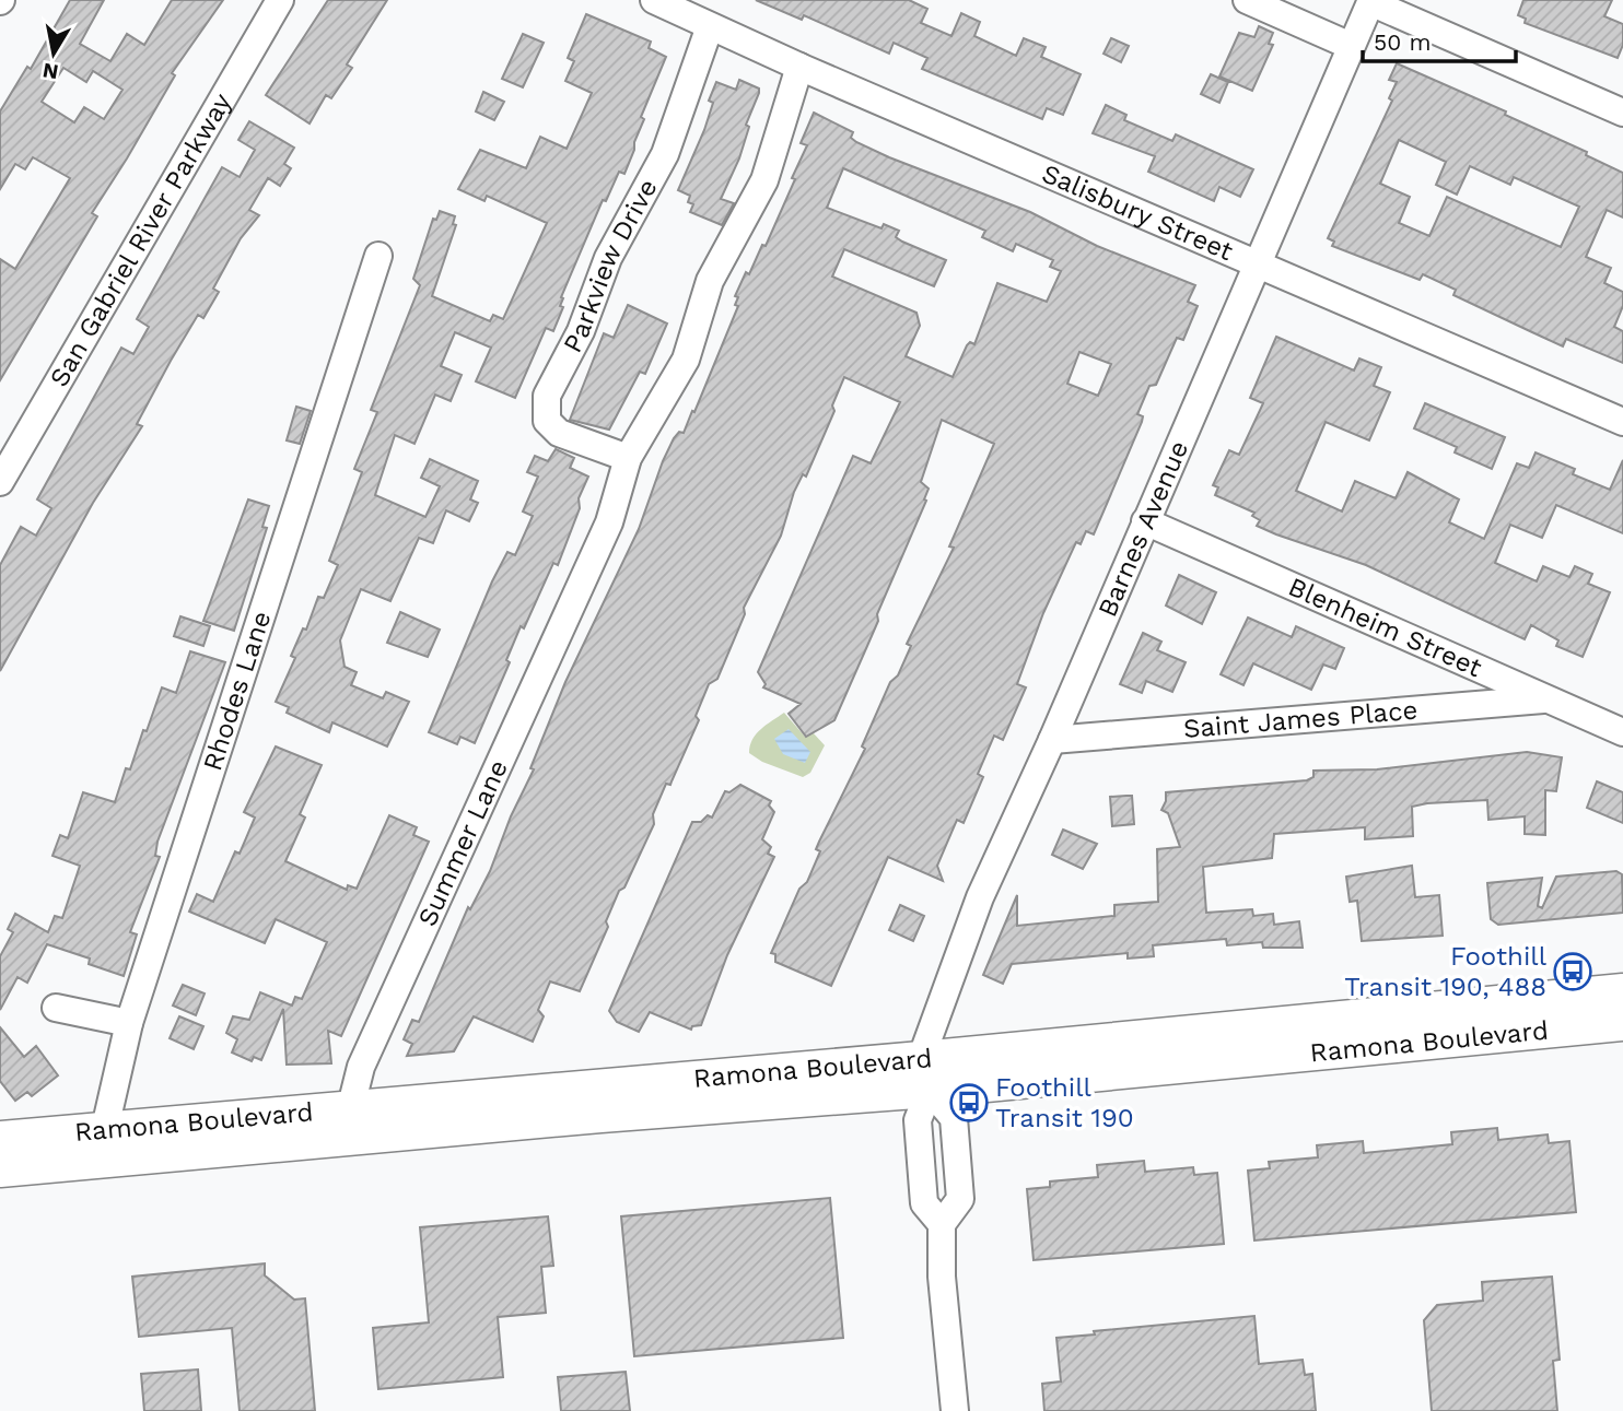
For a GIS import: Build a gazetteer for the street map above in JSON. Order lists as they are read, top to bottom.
{
  "streets": {
    "main road": ["Ramona Boulevard"],
    "street": [
      "Salisbury Street",
      "San Gabriel River Parkway",
      "Parkview Drive",
      "Barnes Avenue",
      "Blenheim Street",
      "Rhodes Lane",
      "Saint James Place",
      "Summer Lane"
    ]
  },
  "crossings": [
    ["Salisbury Street", "Parkview Drive"],
    ["Salisbury Street", "Barnes Avenue"],
    ["Parkview Drive", "Summer Lane"],
    ["Barnes Avenue", "Blenheim Street"],
    ["Barnes Avenue", "Saint James Place"],
    ["Barnes Avenue", "Ramona Boulevard"],
    ["Blenheim Street", "Saint James Place"],
    ["Rhodes Lane", "Ramona Boulevard"],
    ["Summer Lane", "Ramona Boulevard"]
  ],
  "places": {
    "bus stop": ["Foothill Transit 190, 488", "Foothill Transit 190"]
  },
  "scale_bar": "50 m",
  "north": "bottom"
}
